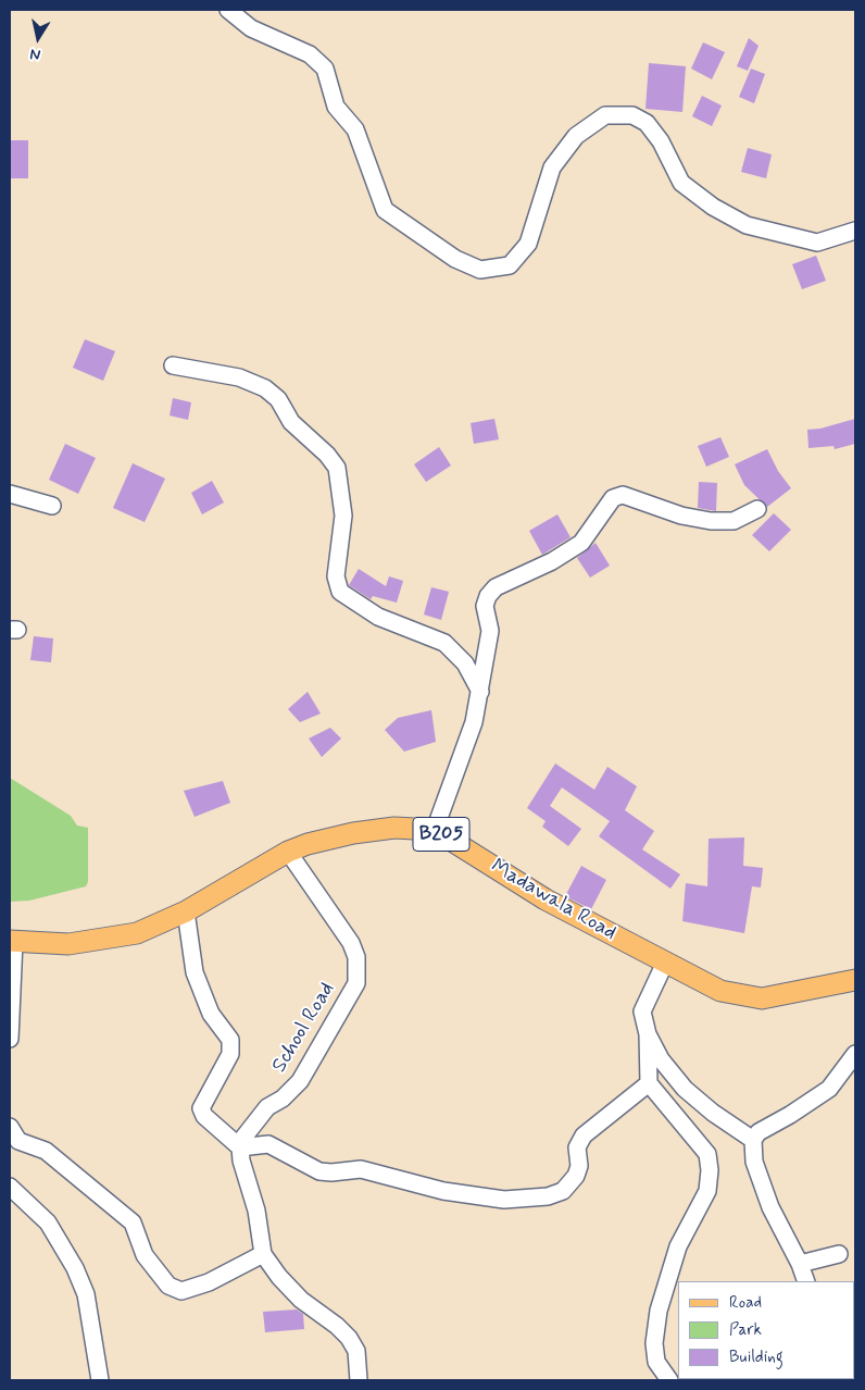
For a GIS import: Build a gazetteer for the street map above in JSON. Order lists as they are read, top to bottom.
{
  "streets": {
    "main road": ["B205", "Madawala Road"],
    "street": ["School Road"]
  },
  "crossings": [
    ["Madawala Road", "School Road"]
  ],
  "legend": ["Road", "Park", "Building"],
  "north": "bottom"
}
